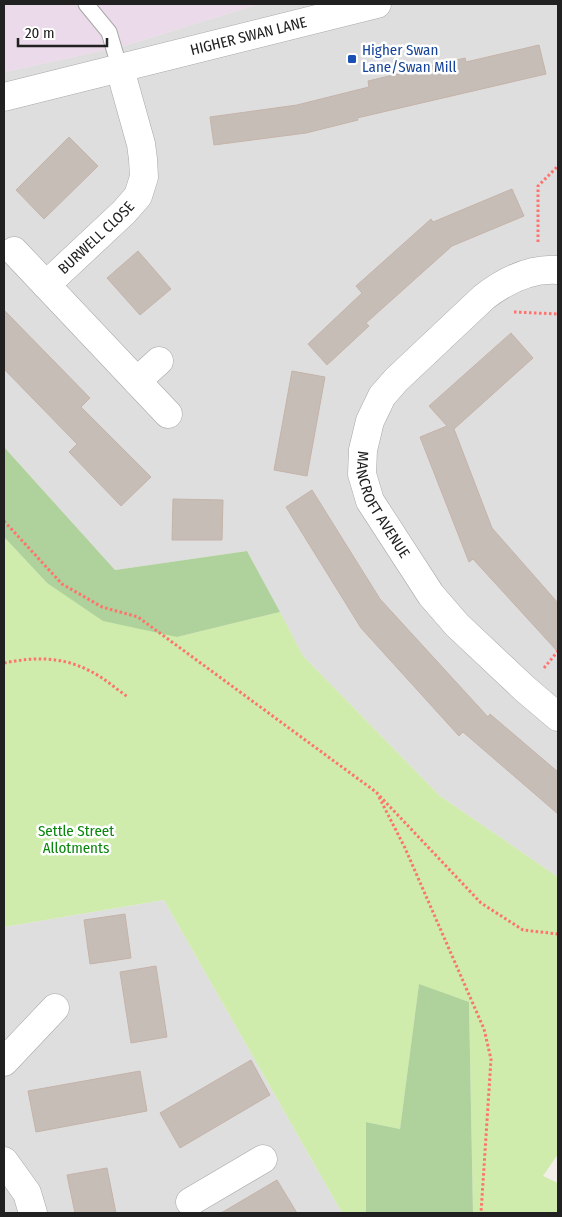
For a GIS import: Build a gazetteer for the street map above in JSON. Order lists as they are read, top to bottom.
{
  "streets": {
    "street": ["HIGHER SWAN LANE", "BURWELL CLOSE", "MANCROFT AVENUE"]
  },
  "crossings": [
    ["HIGHER SWAN LANE", "BURWELL CLOSE"]
  ],
  "parks": ["Settle Street Allotments"],
  "places": {
    "transit": ["Higher Swan Lane/Swan Mill"]
  },
  "scale_bar": "20 m"
}
